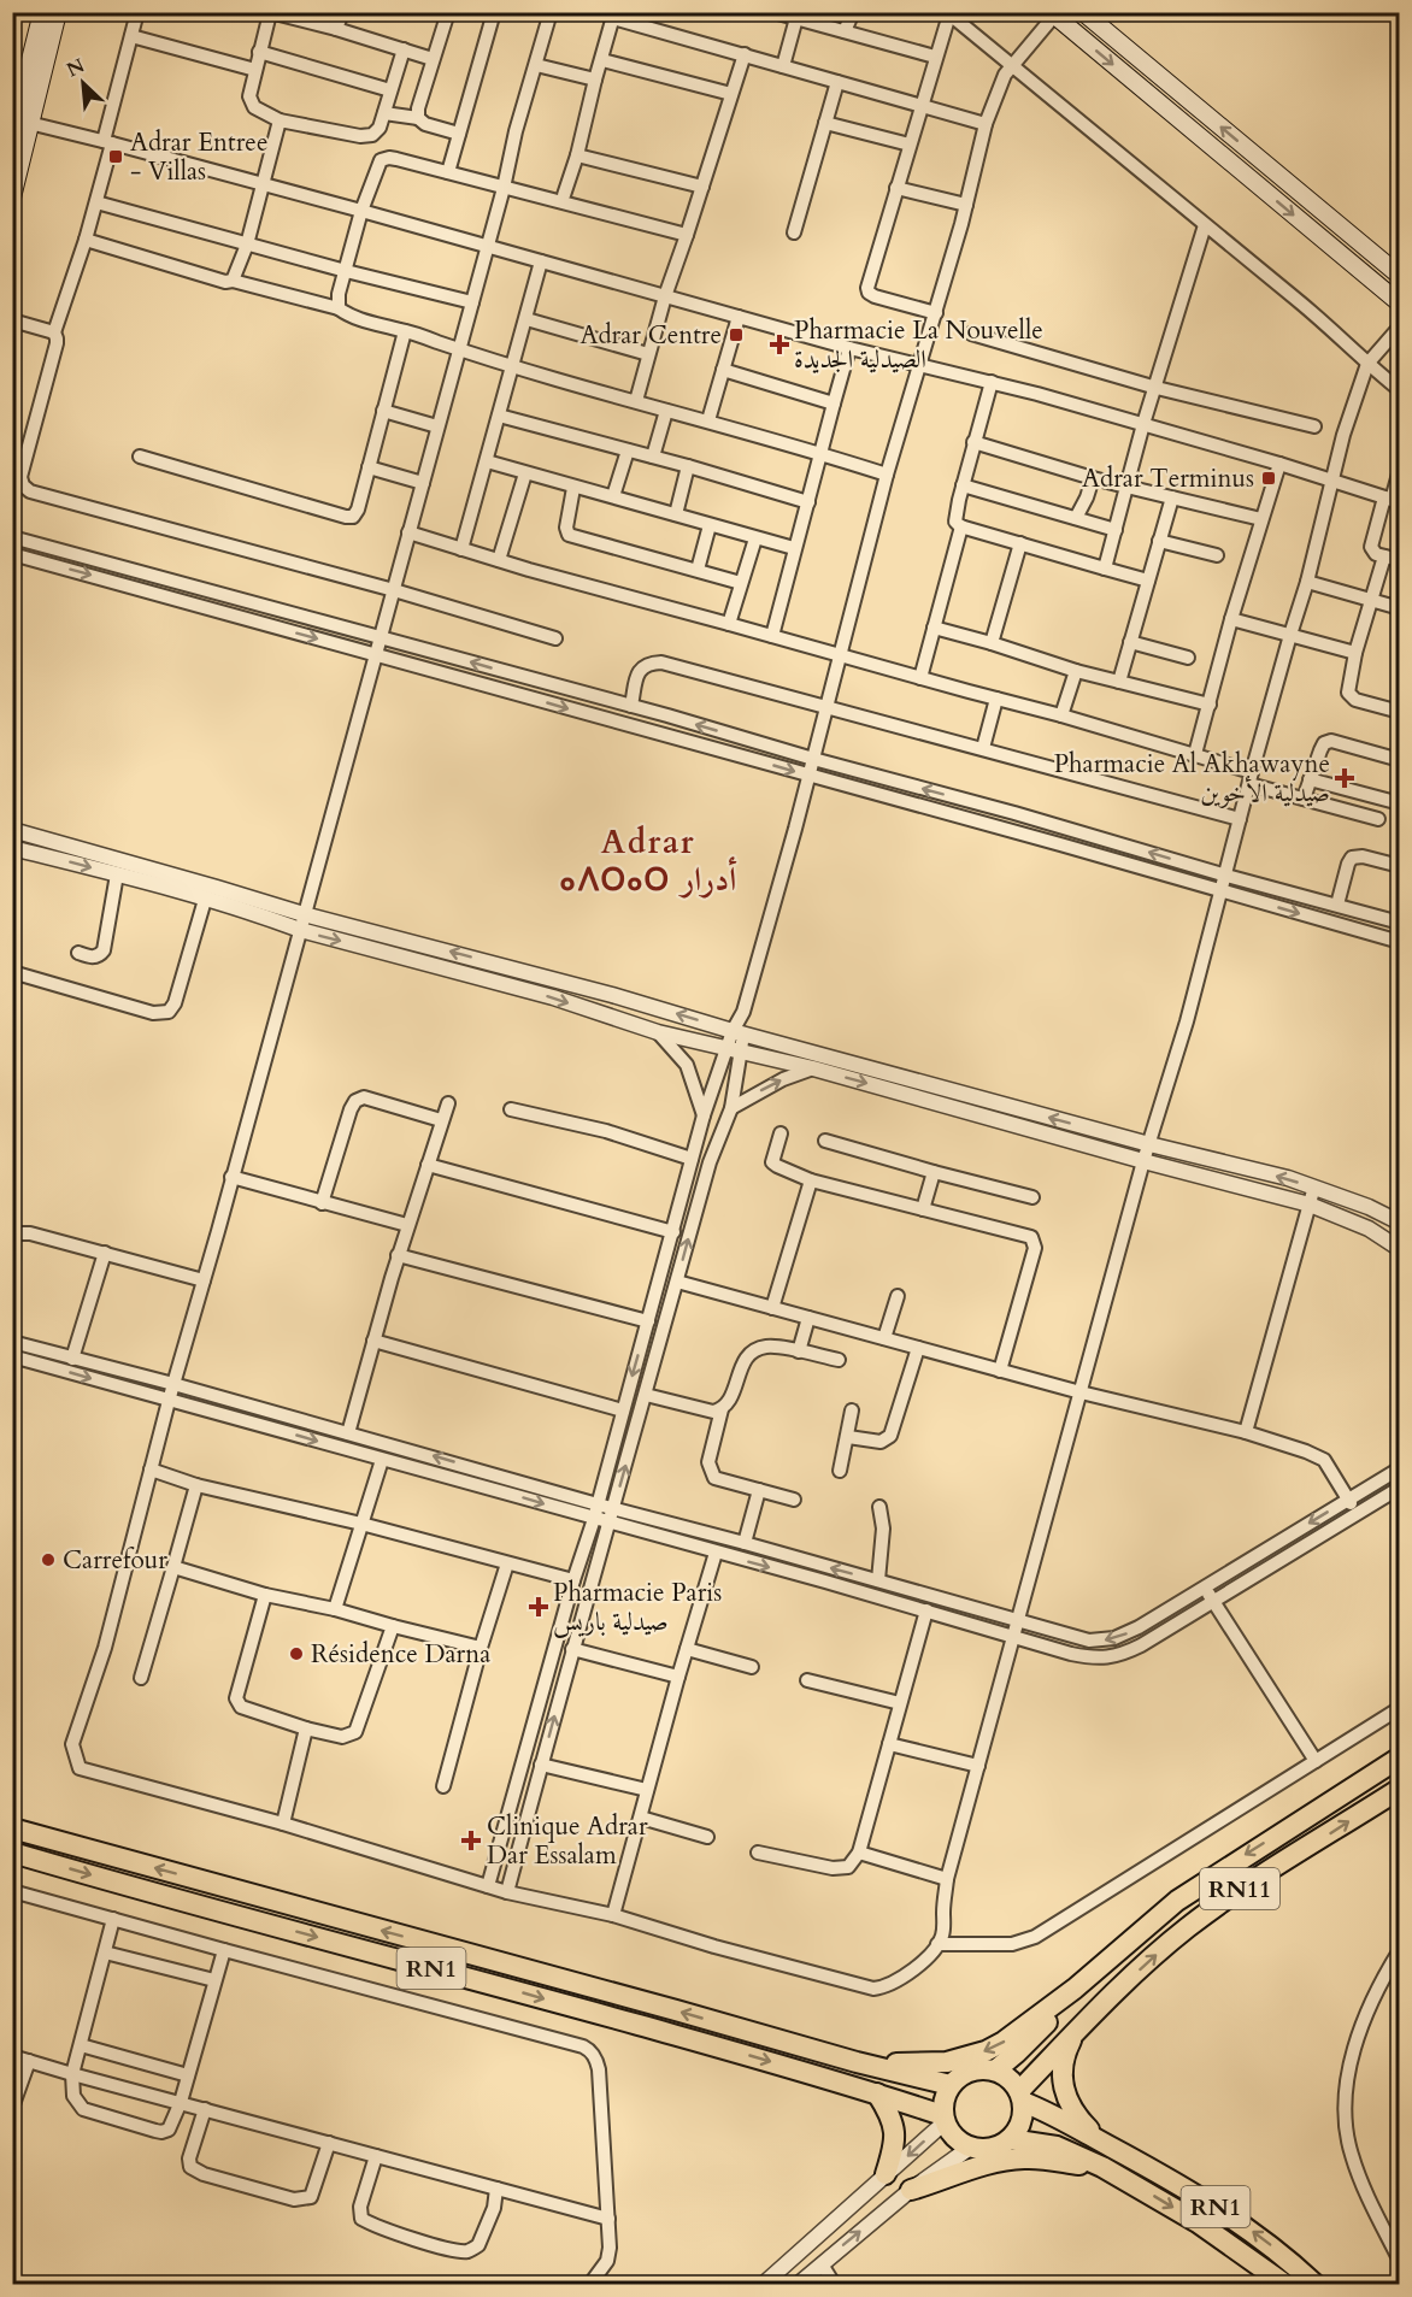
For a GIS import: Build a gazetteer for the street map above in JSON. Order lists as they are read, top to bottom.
{
  "streets": {
    "highway": ["RN11", "RN1"]
  },
  "crossings": [
    ["RN11", "RN1"]
  ],
  "districts": ["Adrar ⴰⴷⵔⴰⵔ أدرار"],
  "places": {
    "transit": ["Adrar Entree - Villas", "Adrar Centre", "Adrar Terminus"],
    "health": [
      "Pharmacie La Nouvelle الصيدلية الجديدة",
      "Pharmacie Al Akhawayne صيدلية الأخوين",
      "Pharmacie Paris صيدلية باريس",
      "Clinique Adrar Dar Essalam"
    ],
    "other": ["Carrefour", "Résidence Darna"]
  },
  "north": "top left"
}
